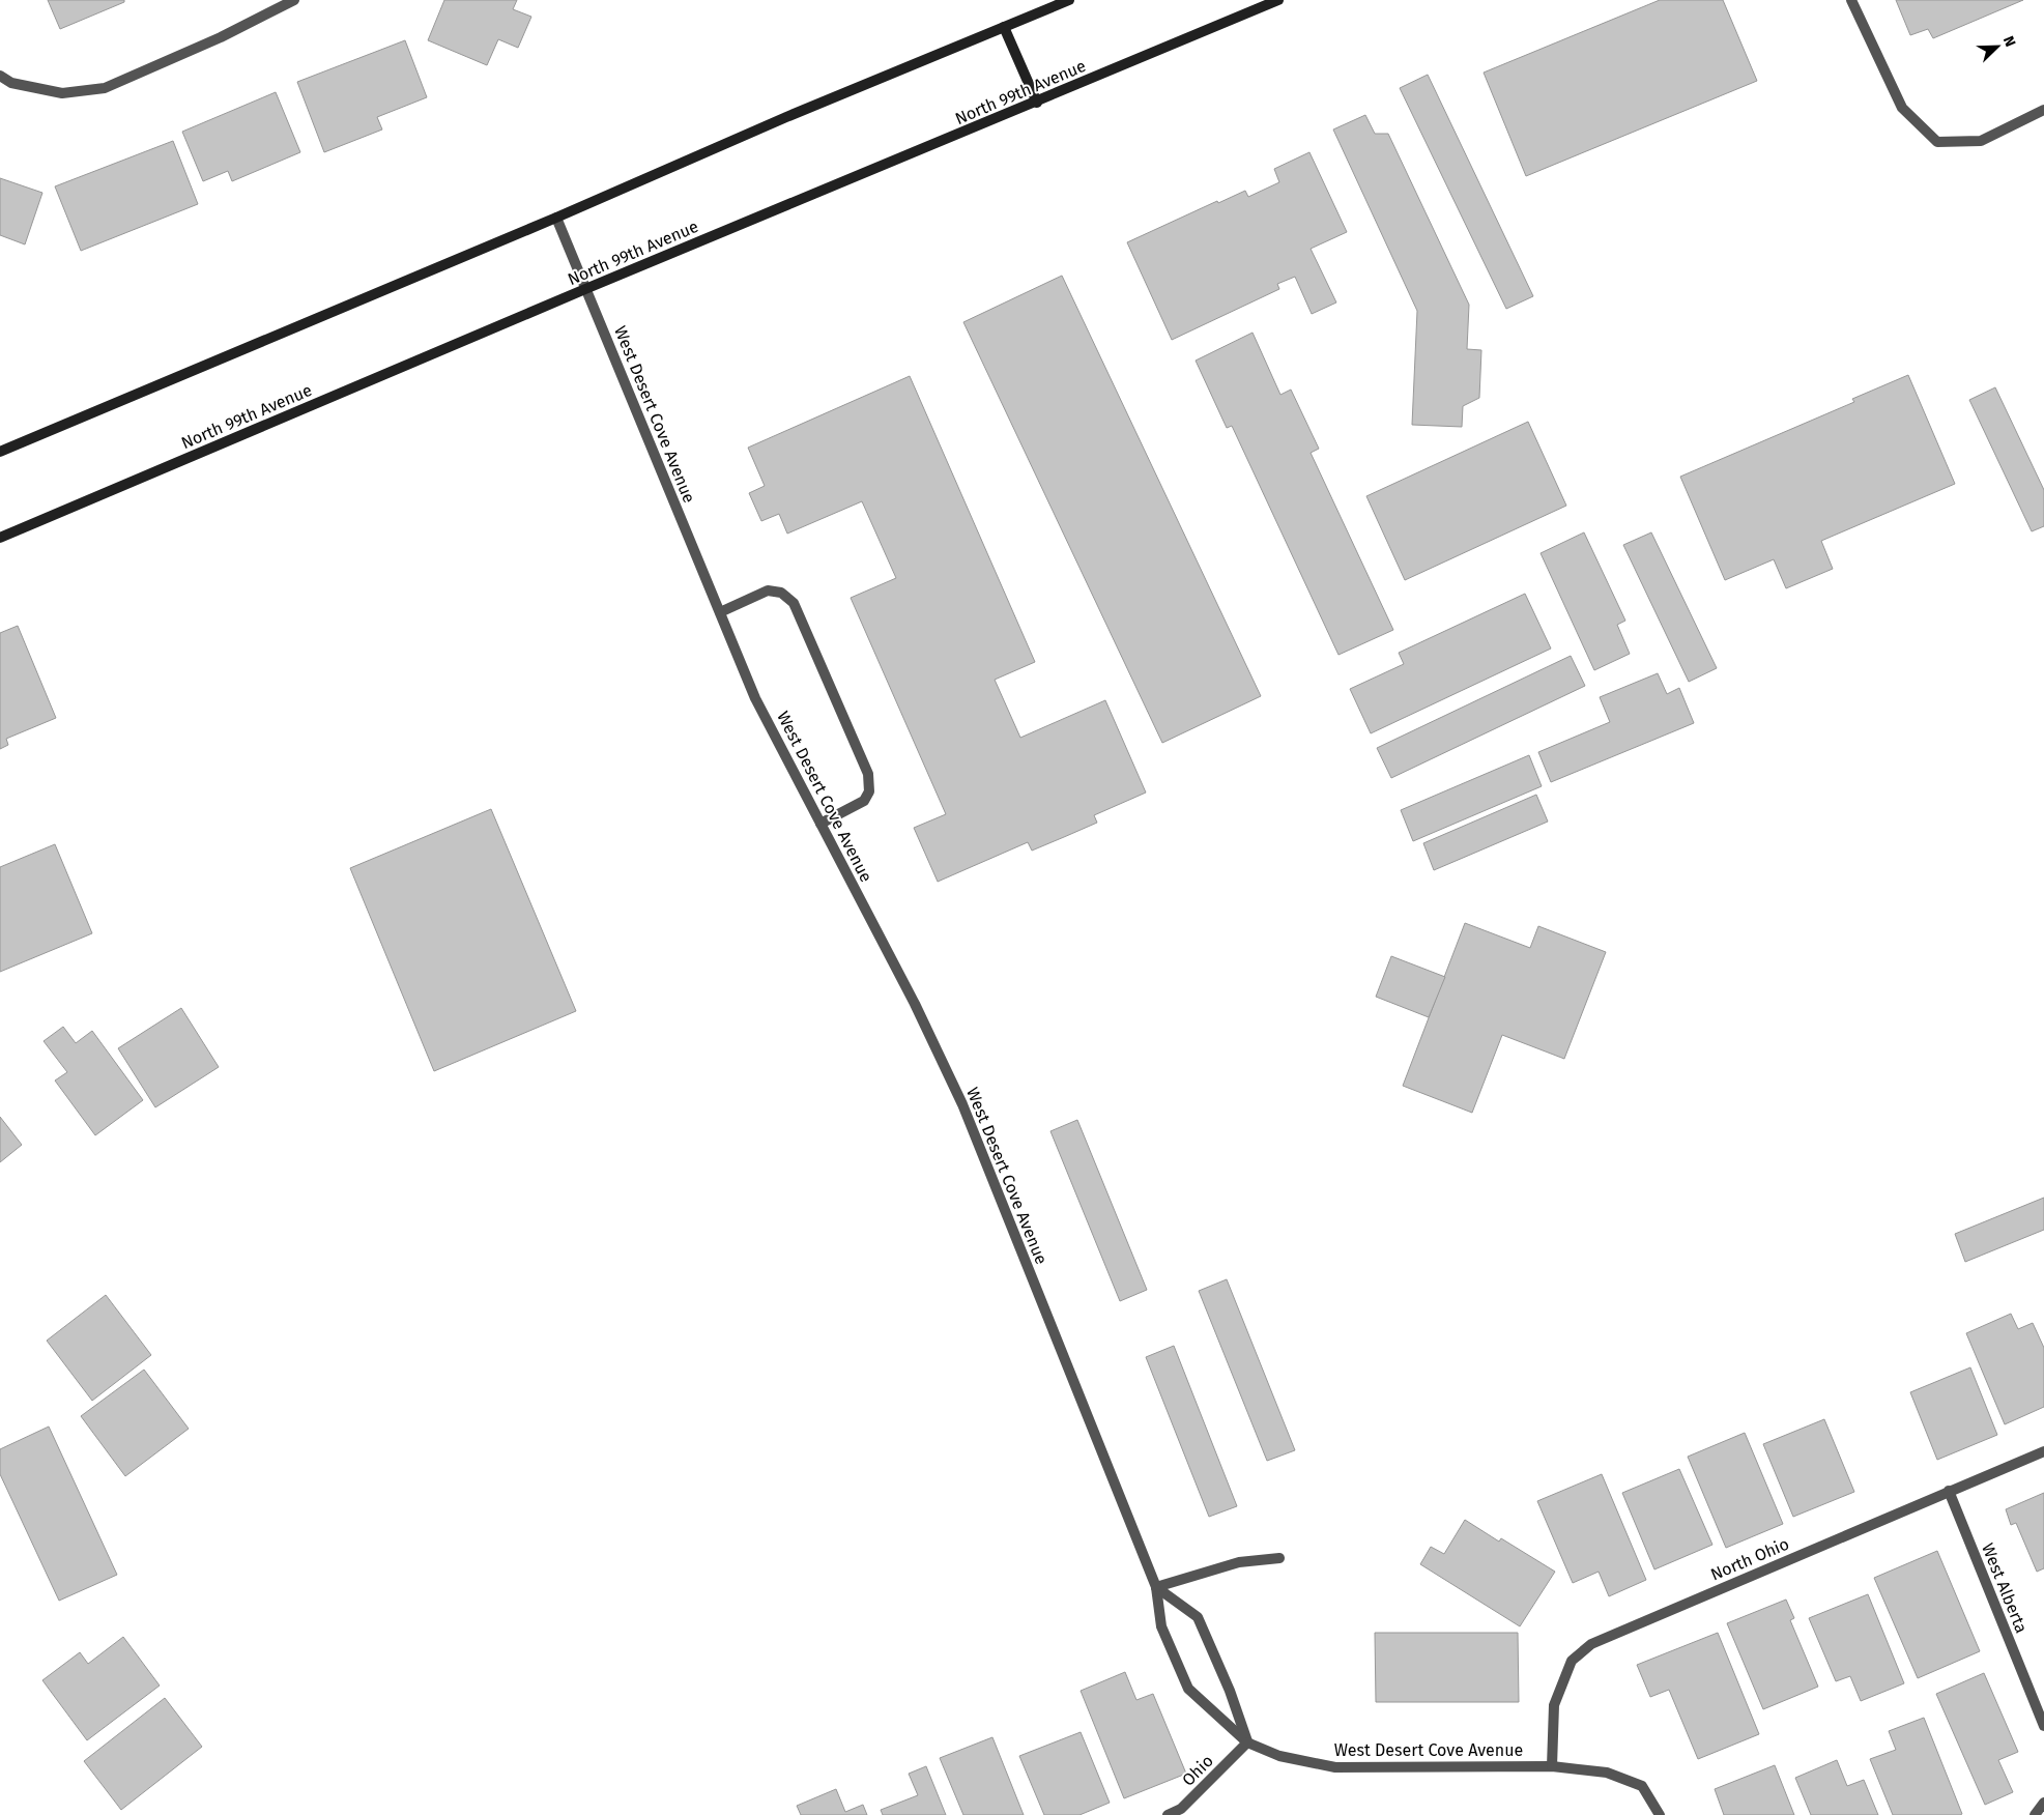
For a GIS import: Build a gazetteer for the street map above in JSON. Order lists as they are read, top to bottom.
{
  "streets": {
    "main road": ["North 99th Avenue"],
    "street": [
      "West Desert Cove Avenue",
      "North Ohio",
      "West Alberta",
      "Ohio"
    ]
  },
  "crossings": [
    ["North 99th Avenue", "West Desert Cove Avenue"],
    ["West Desert Cove Avenue", "North Ohio"],
    ["West Desert Cove Avenue", "Ohio"],
    ["North Ohio", "West Alberta"]
  ],
  "north": "top right"
}
